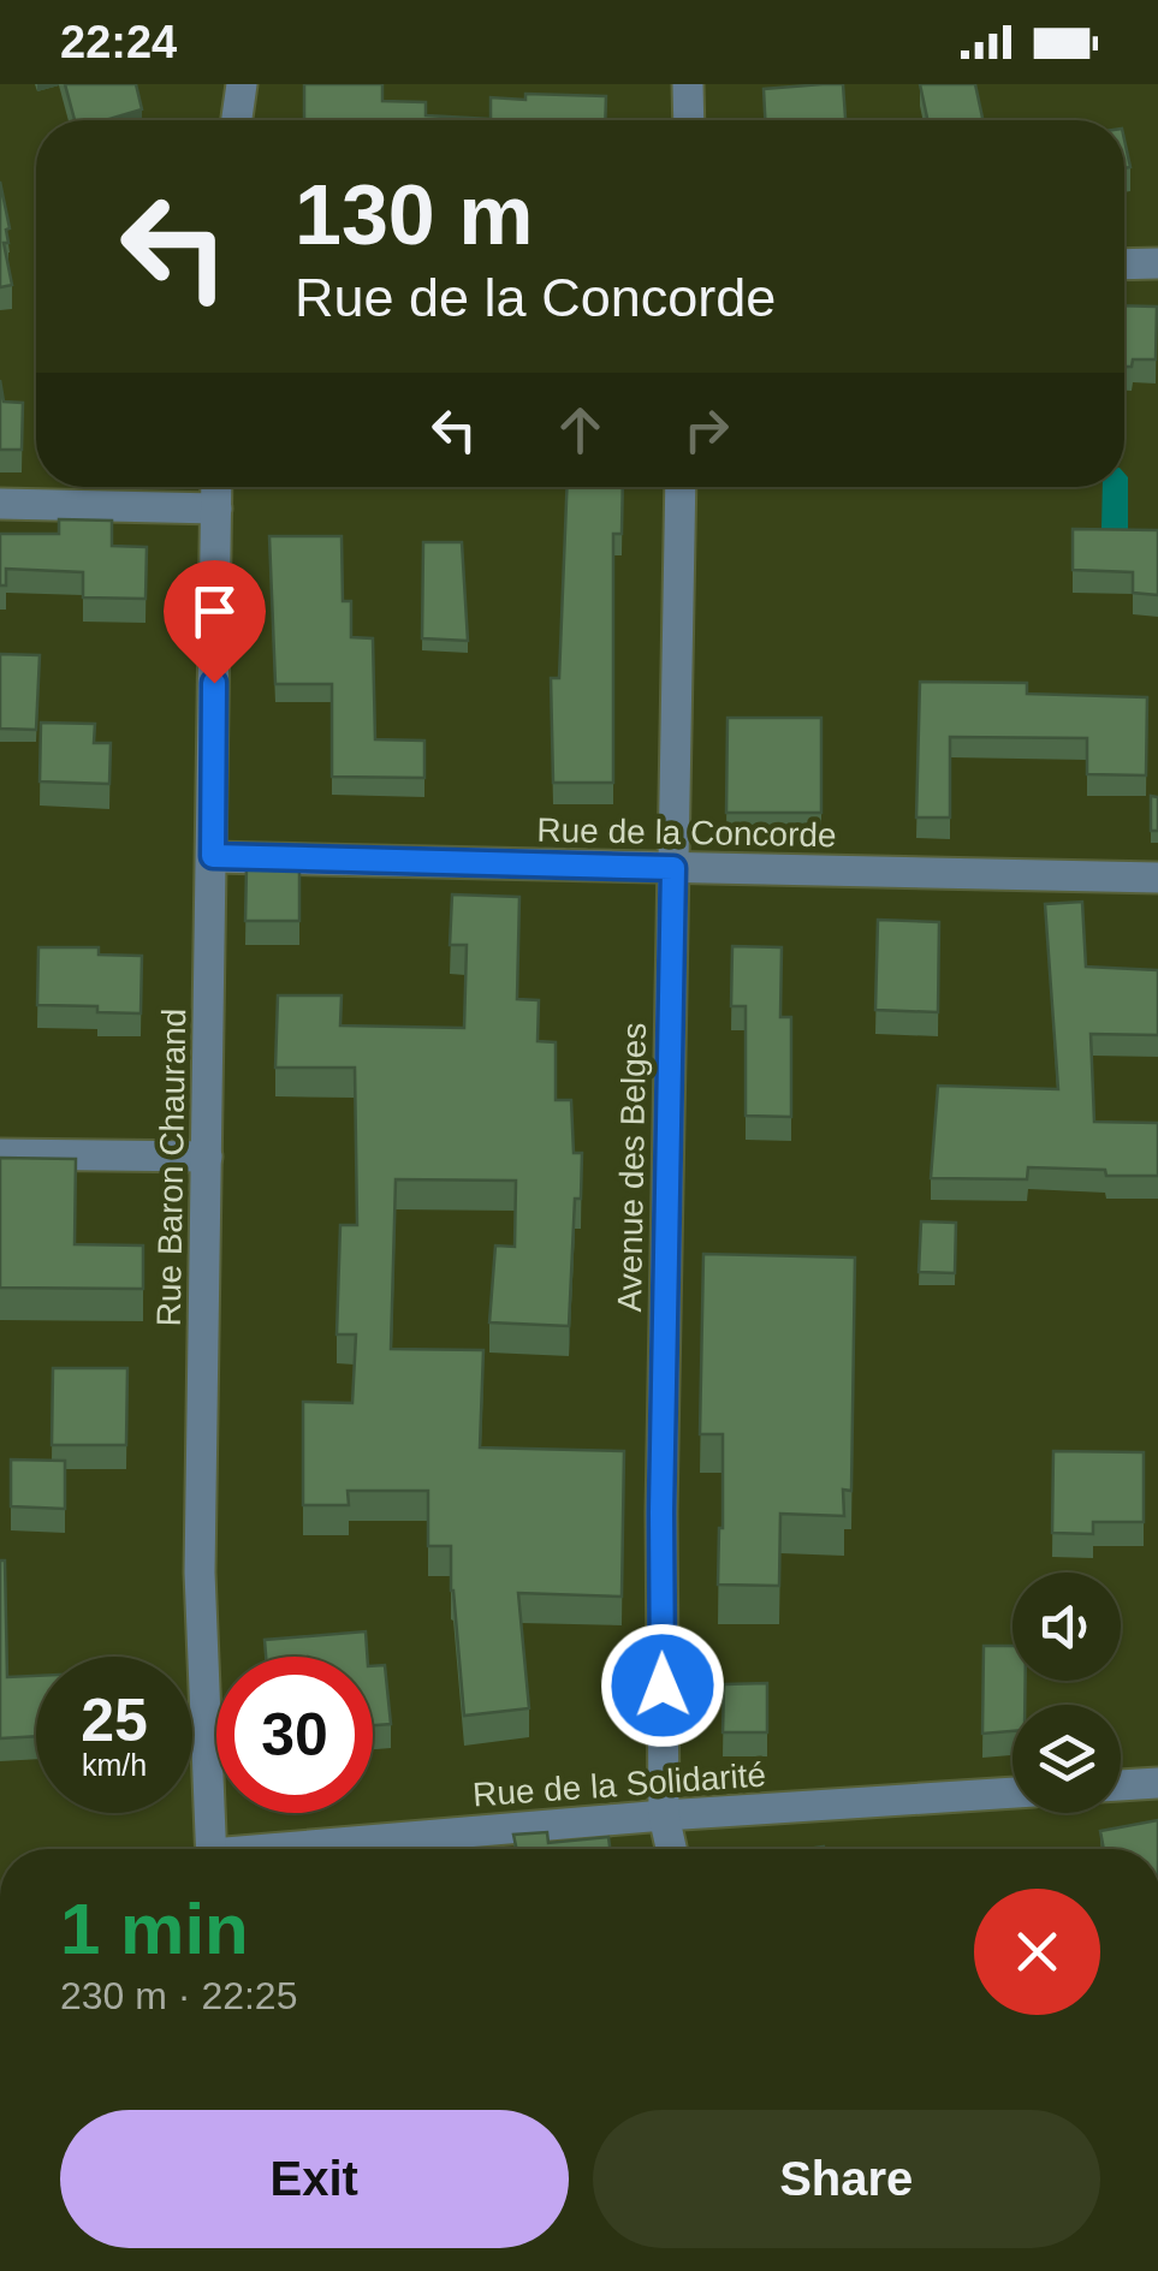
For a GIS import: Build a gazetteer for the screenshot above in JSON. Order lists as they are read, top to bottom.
{
  "streets": {
    "street": [
      "Rue de la Concorde",
      "Rue Baron Chaurand",
      "Avenue des Belges",
      "Rue de la Solidarité"
    ]
  },
  "crossings": [
    ["Rue de la Concorde", "Rue Baron Chaurand"],
    ["Rue de la Concorde", "Avenue des Belges"],
    ["Avenue des Belges", "Rue de la Solidarité"]
  ],
  "page": {
    "status": "22:24",
    "turn": ["130 m", "Rue de la Concorde"],
    "speed": "25 km/h",
    "limit": "30",
    "heading": ["1 min", "230 m · 22:25"],
    "buttons": ["Exit", "Share"]
  }
}
